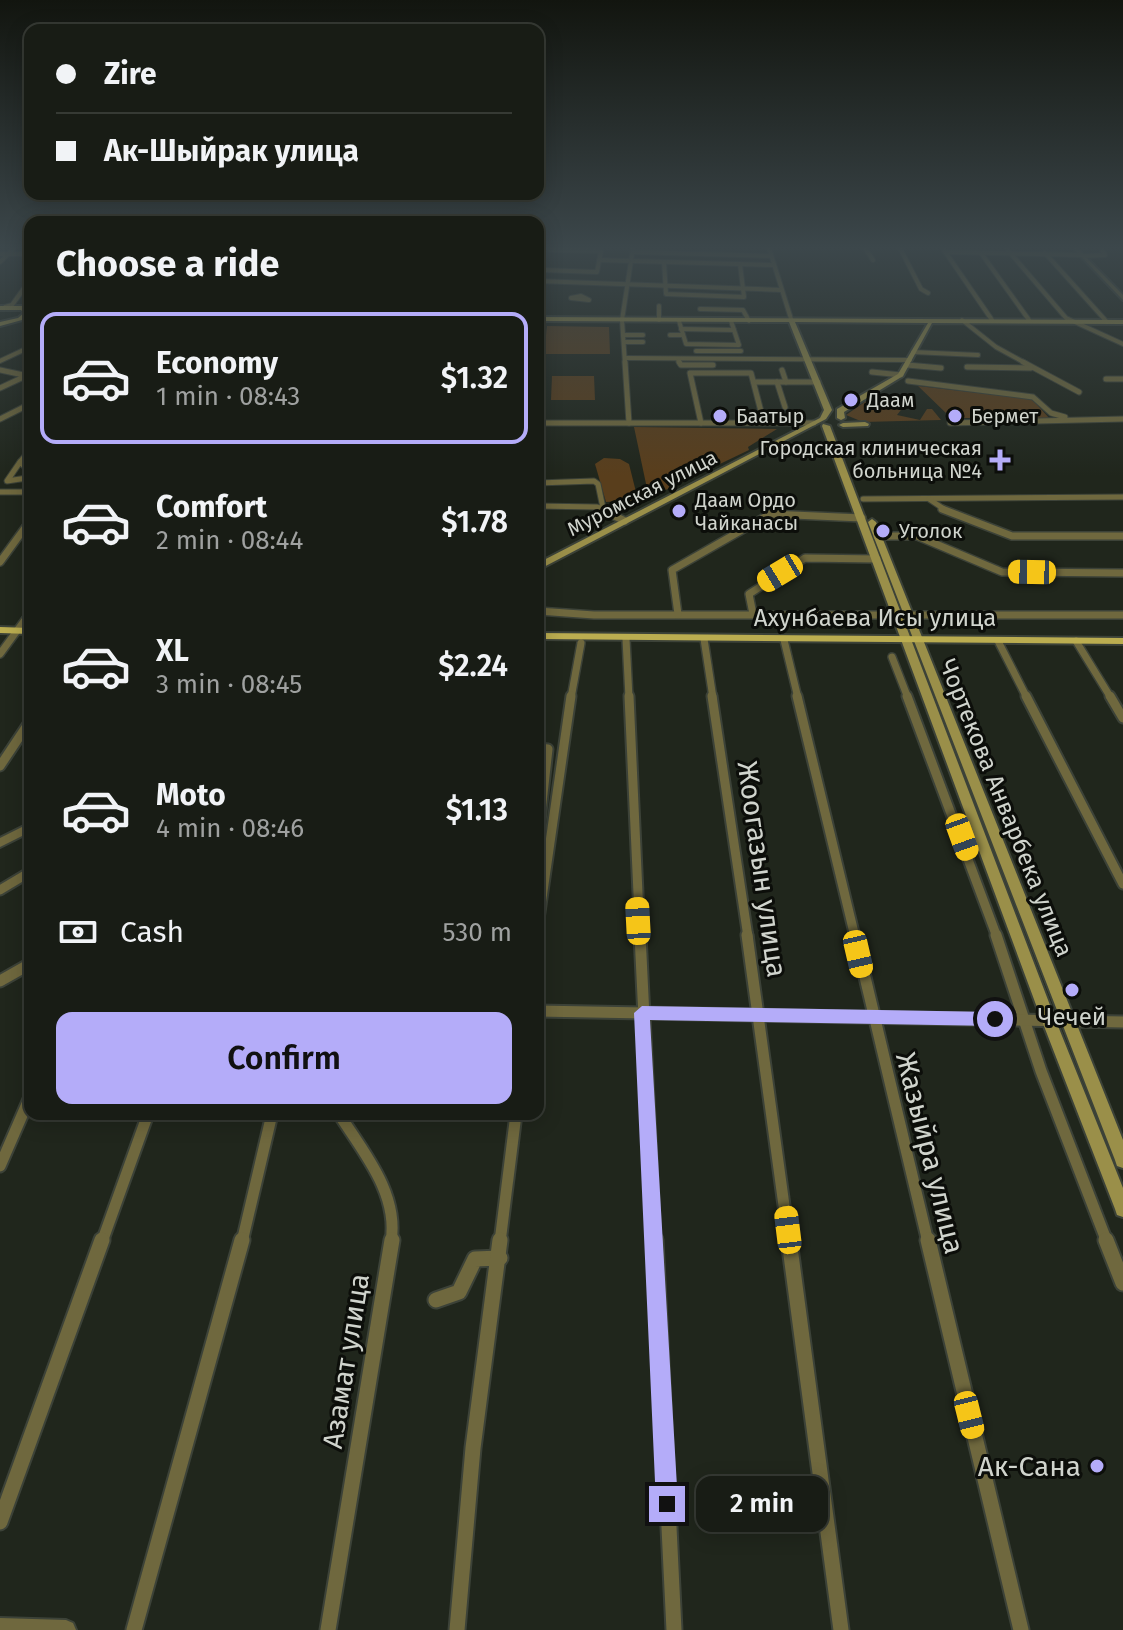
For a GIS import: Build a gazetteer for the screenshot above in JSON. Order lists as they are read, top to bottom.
{
  "streets": {
    "main road": ["Муромская улица", "Ахунбаева Исы улица", "Чортекова Анварбека улица"],
    "street": ["Жоогазын улица", "Жазыйра улица", "Азамат улица"]
  },
  "crossings": [
    ["Муромская улица", "Чортекова Анварбека улица"],
    ["Ахунбаева Исы улица", "Чортекова Анварбека улица"],
    ["Ахунбаева Исы улица", "Жоогазын улица"],
    ["Ахунбаева Исы улица", "Жазыйра улица"]
  ],
  "places": {
    "other": [
      "Даам",
      "Баатыр",
      "Бермет",
      "Даам Ордо Чайканасы",
      "Уголок",
      "Чечей",
      "Ак-Сана"
    ],
    "health": ["Городская клиническая больница №4"]
  },
  "page": {
    "banner": ["Zire", "Ак-Шыйрак улица"],
    "heading": "Choose a ride",
    "list": [
      {
        "name": "Economy",
        "note": "1 min · 08:43",
        "value": "$1.32"
      },
      {
        "name": "Comfort",
        "note": "2 min · 08:44",
        "value": "$1.78"
      },
      {
        "name": "XL",
        "note": "3 min · 08:45",
        "value": "$2.24"
      },
      {
        "name": "Moto",
        "note": "4 min · 08:46",
        "value": "$1.13"
      }
    ],
    "pay": ["Cash", "530 m"],
    "buttons": "Confirm",
    "bubble": "2 min"
  }
}
